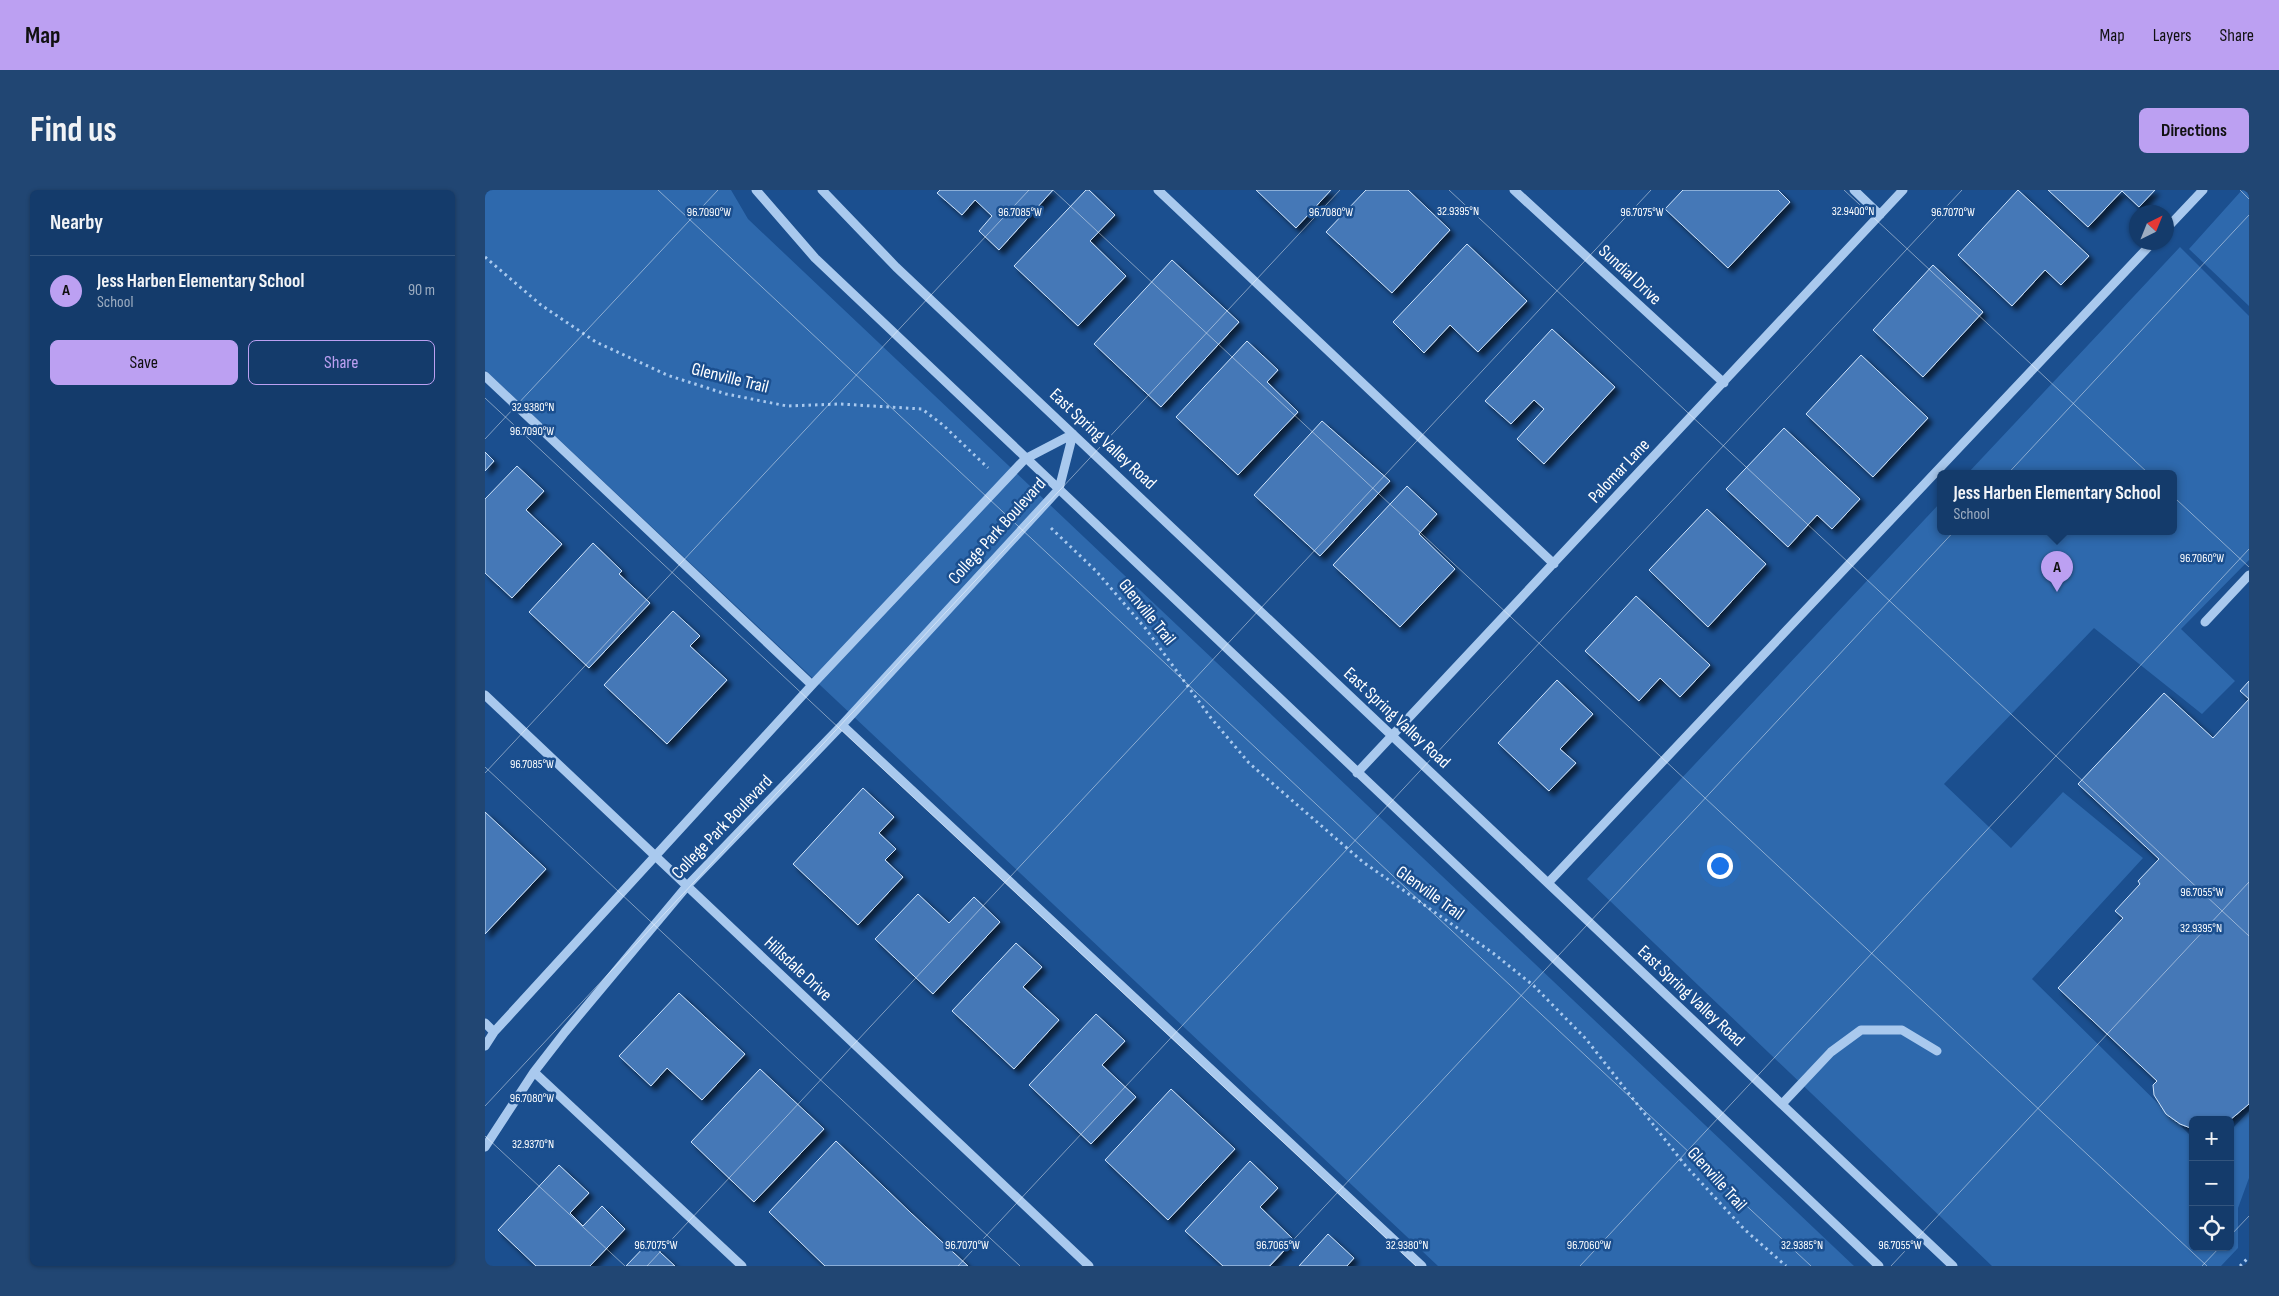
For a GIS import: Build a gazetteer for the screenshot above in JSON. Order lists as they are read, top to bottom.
{
  "streets": {
    "street": [
      "Sundial Drive",
      "East Spring Valley Road",
      "Palomar Lane",
      "College Park Boulevard",
      "Hillsdale Drive"
    ],
    "path": ["Glenville Trail"]
  },
  "crossings": [
    ["Sundial Drive", "Palomar Lane"],
    ["East Spring Valley Road", "Palomar Lane"],
    ["East Spring Valley Road", "College Park Boulevard"],
    ["College Park Boulevard", "Hillsdale Drive"]
  ],
  "north": "top right",
  "page": {
    "header": "Map",
    "nav": ["Map", "Layers", "Share"],
    "buttons": [
      "Directions",
      ["Save", "Share"]
    ],
    "title": "Find us",
    "heading": "Nearby",
    "list": [
      {
        "mark": "A",
        "name": "Jess Harben Elementary School",
        "note": "School",
        "value": "90 m"
      }
    ],
    "popup": ["Jess Harben Elementary School", "School"],
    "pins": "A",
    "map_buttons": ["+", "−"]
  },
  "coordinates": [
    "32.9395°N",
    "32.9400°N",
    "96.7090°W",
    "96.7085°W",
    "96.7080°W",
    "96.7070°W",
    "96.7075°W",
    "32.9380°N",
    "96.7060°W",
    "96.7055°W",
    "32.9370°N",
    "96.7065°W",
    "32.9385°N"
  ]
}
